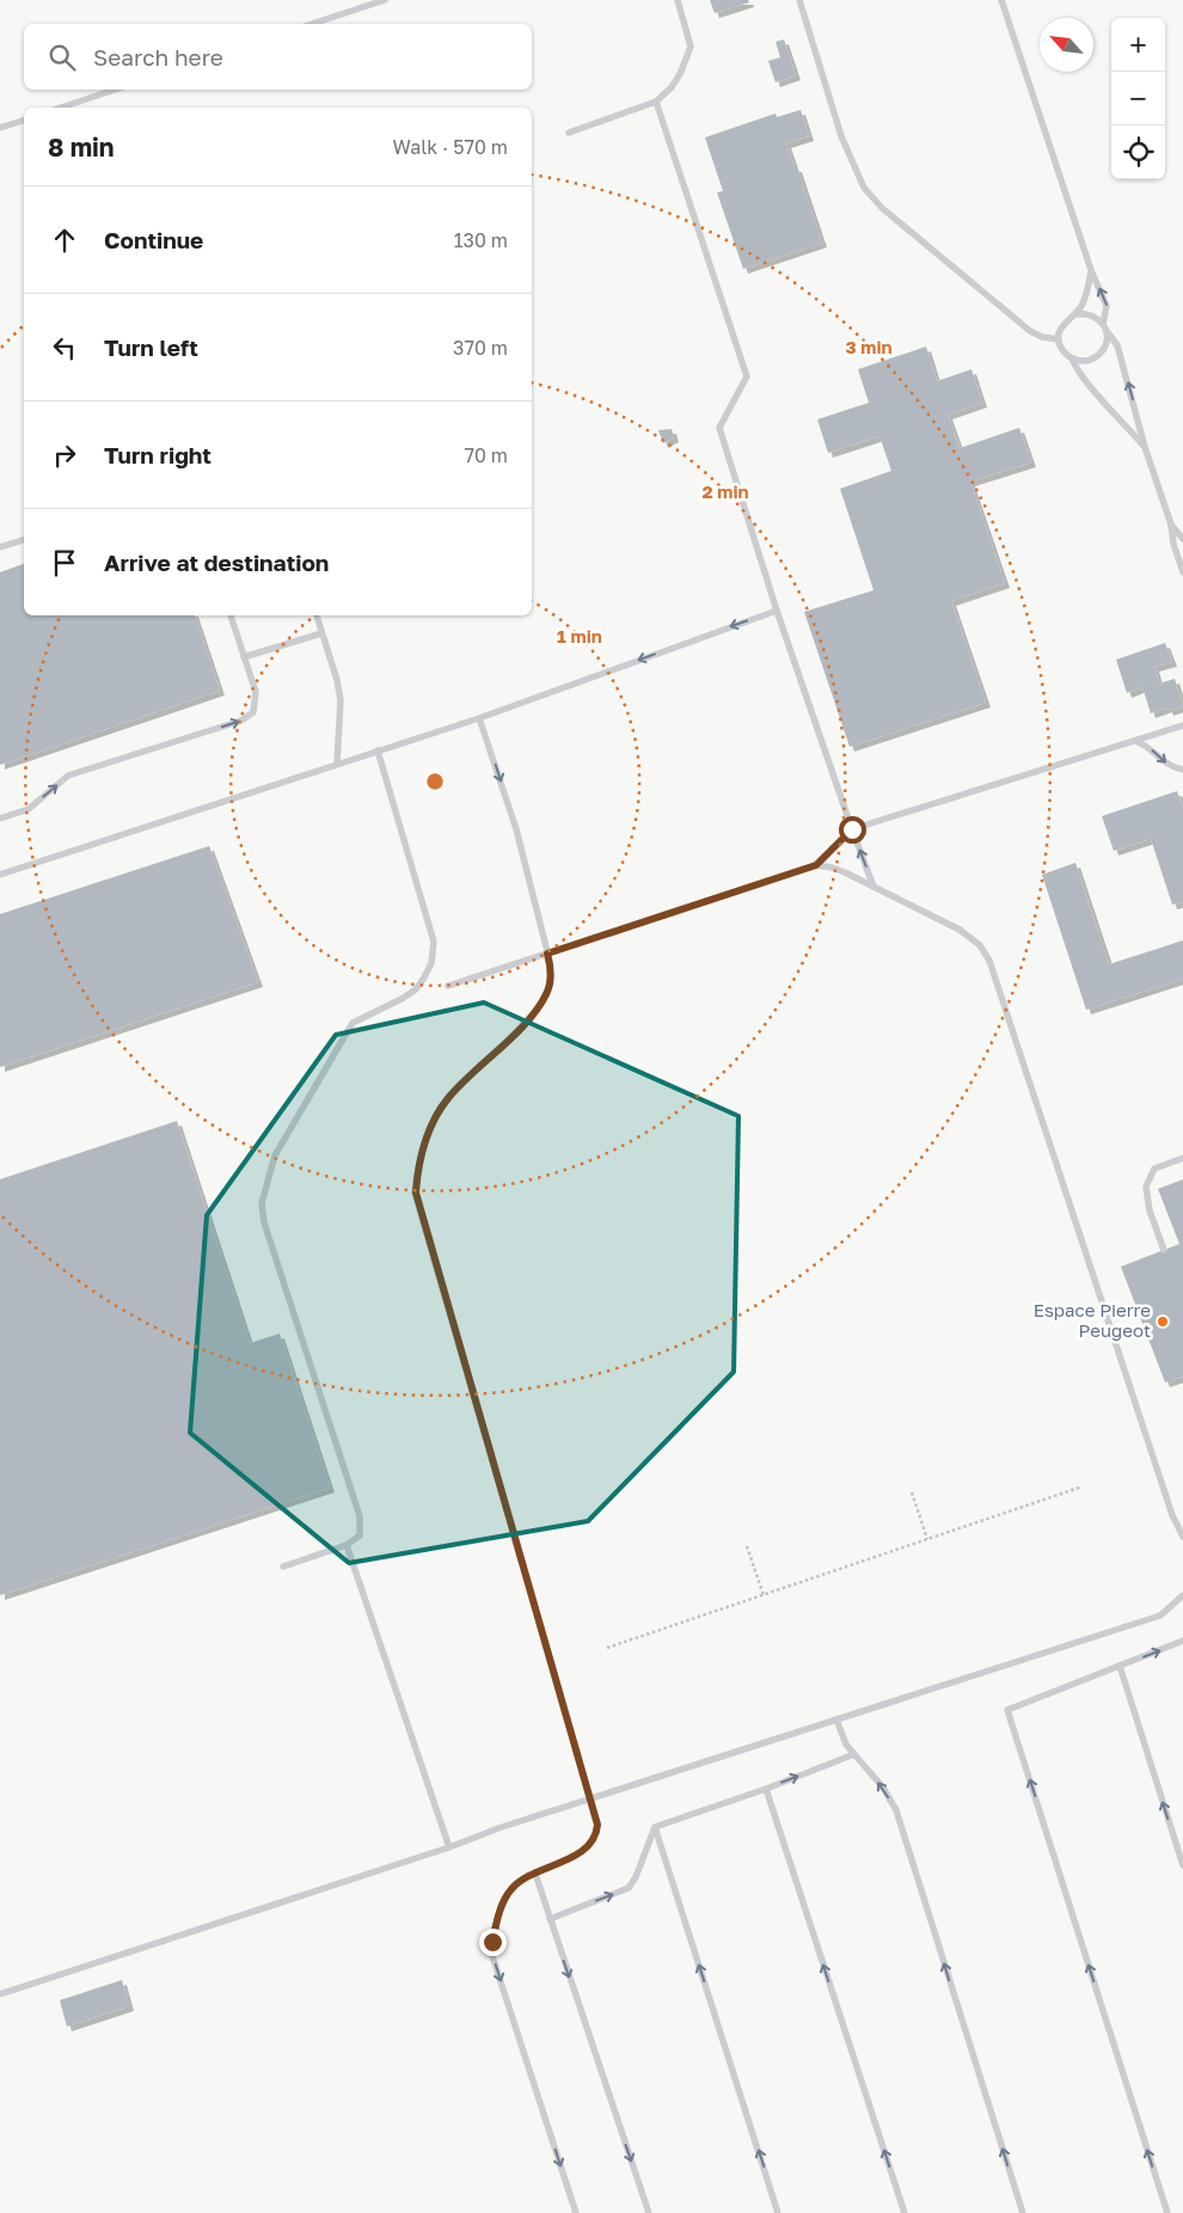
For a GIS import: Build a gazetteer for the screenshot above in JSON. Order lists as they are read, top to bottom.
{
  "places": ["Espace Pierre Peugeot"],
  "north": "top left",
  "page": {
    "map_buttons": ["+", "−"],
    "search": "Search here",
    "heading": ["8 min", "Walk · 570 m"],
    "list": [
      ["Continue", "130 m"],
      ["Turn left", "370 m"],
      ["Turn right", "70 m"],
      "Arrive at destination"
    ]
  },
  "rings": ["3 min", "2 min", "1 min"]
}
